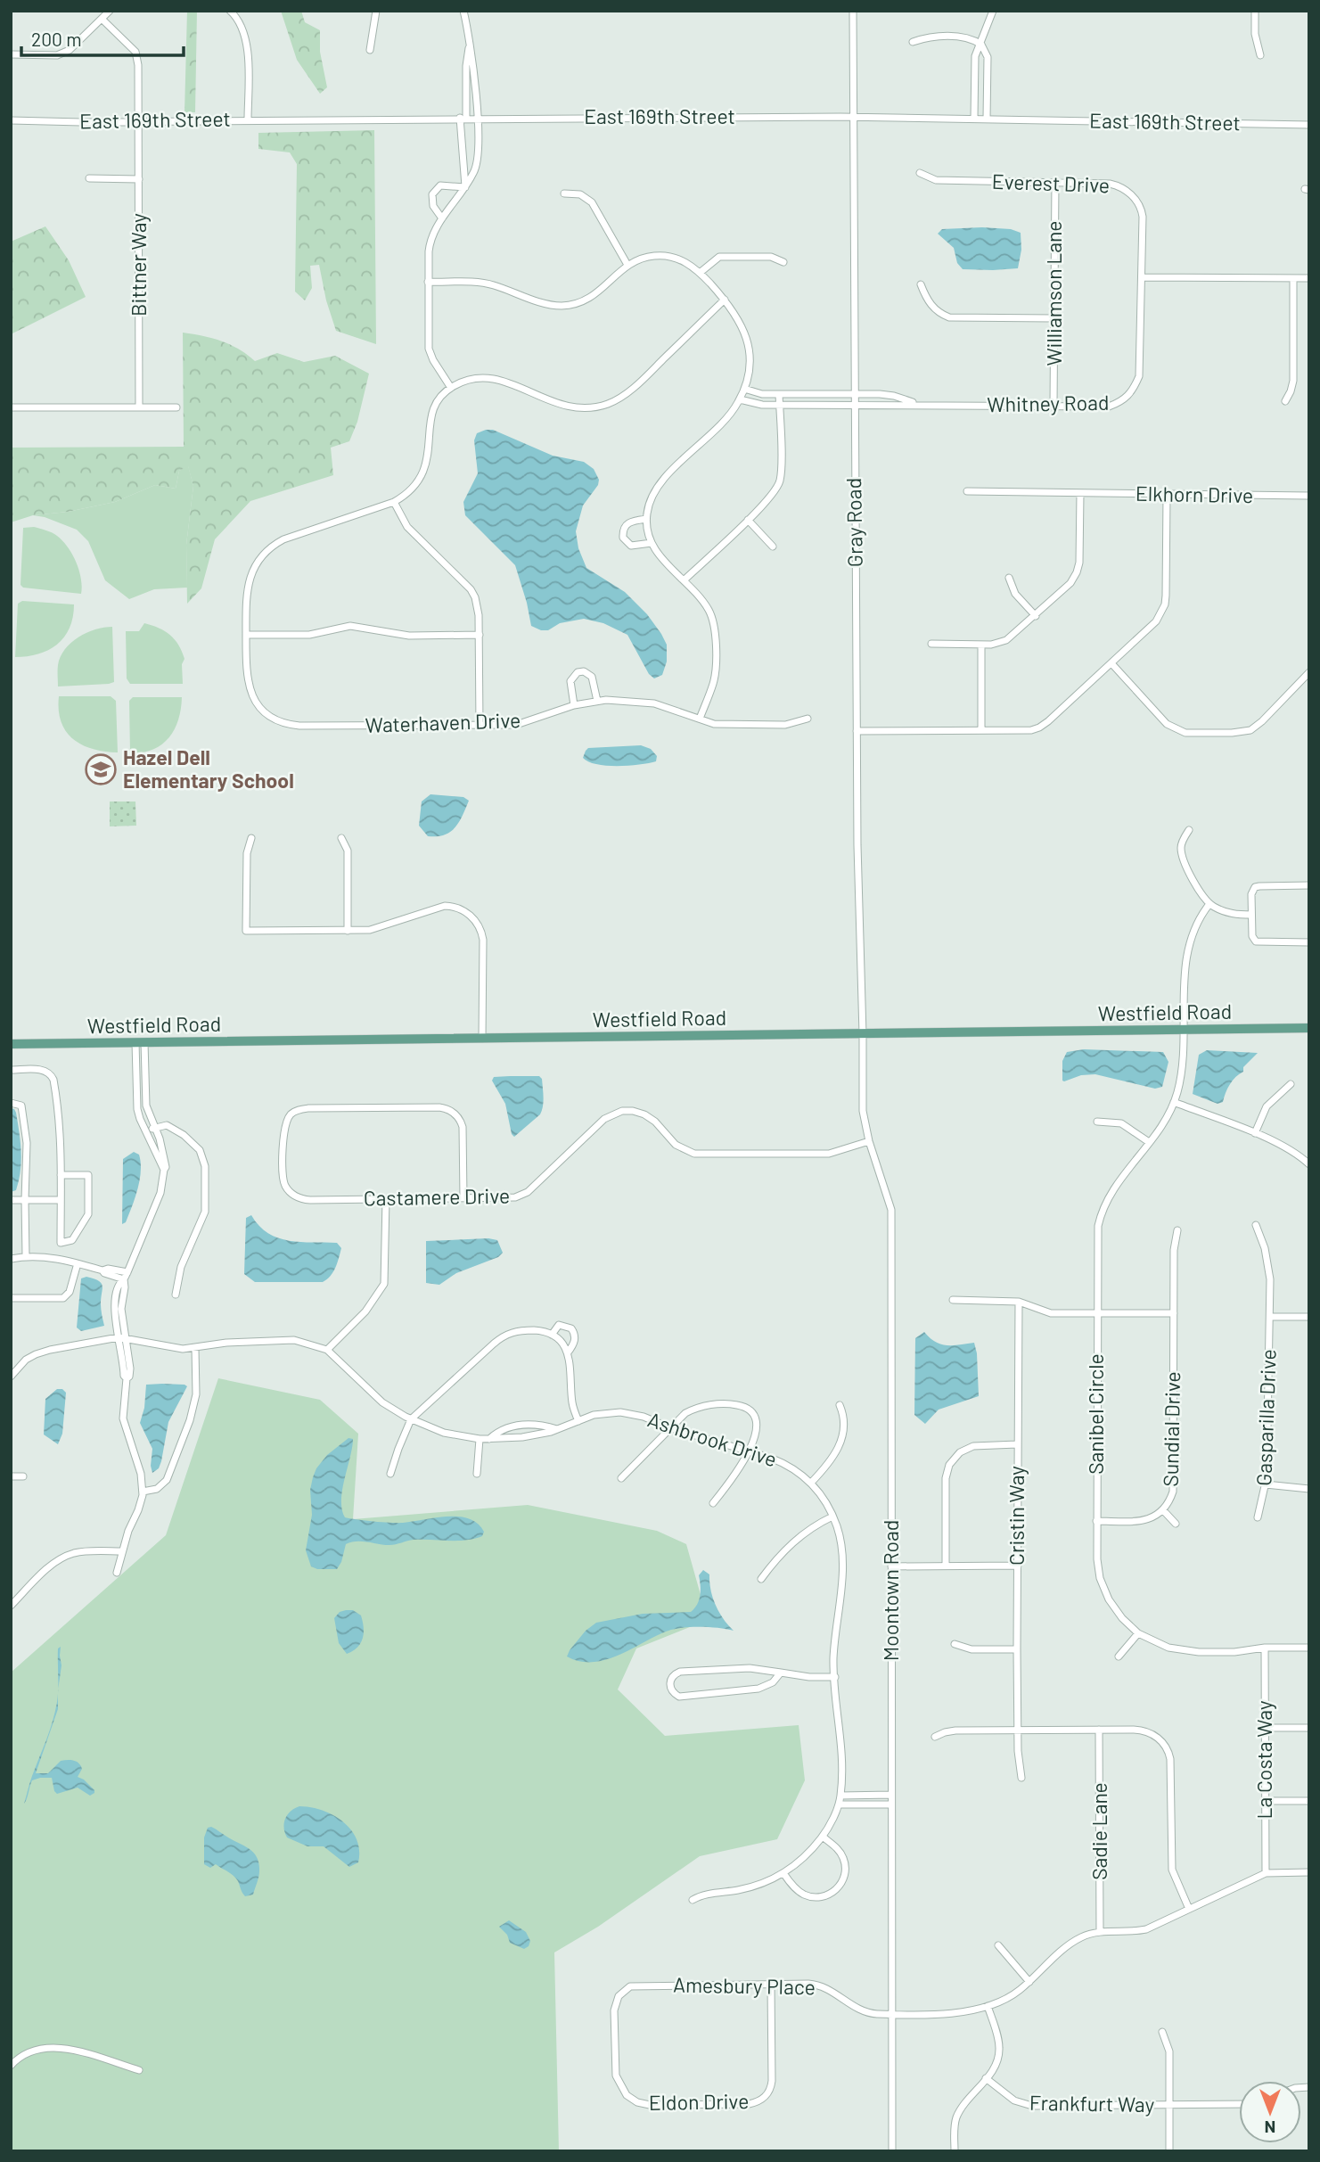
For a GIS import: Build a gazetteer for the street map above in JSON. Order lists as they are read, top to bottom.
{
  "streets": {
    "main road": ["Westfield Road"],
    "street": [
      "East 169th Street",
      "Everest Drive",
      "Bittner Way",
      "Williamson Lane",
      "Whitney Road",
      "Elkhorn Drive",
      "Gray Road",
      "Waterhaven Drive",
      "Castamere Drive",
      "Sanibel Circle",
      "Gasparilla Drive",
      "Sundial Drive",
      "Ashbrook Drive",
      "Cristin Way",
      "Moontown Road",
      "La Costa Way",
      "Sadie Lane",
      "Amesbury Place",
      "Eldon Drive",
      "Frankfurt Way"
    ]
  },
  "crossings": [
    ["East 169th Street", "Bittner Way"],
    ["East 169th Street", "Gray Road"],
    ["Everest Drive", "Williamson Lane"],
    ["Everest Drive", "Whitney Road"],
    ["Williamson Lane", "Whitney Road"],
    ["Whitney Road", "Gray Road"],
    ["Gray Road", "Westfield Road"],
    ["Gray Road", "Moontown Road"],
    ["Westfield Road", "Sanibel Circle"],
    ["Westfield Road", "Moontown Road"],
    ["Castamere Drive", "Moontown Road"],
    ["Sanibel Circle", "Sundial Drive"],
    ["Sanibel Circle", "La Costa Way"],
    ["Moontown Road", "Amesbury Place"],
    ["La Costa Way", "Amesbury Place"],
    ["Sadie Lane", "Amesbury Place"],
    ["Amesbury Place", "Eldon Drive"]
  ],
  "places": {
    "school or university": ["Hazel Dell Elementary School"]
  },
  "scale_bar": "200 m",
  "north": "bottom"
}
